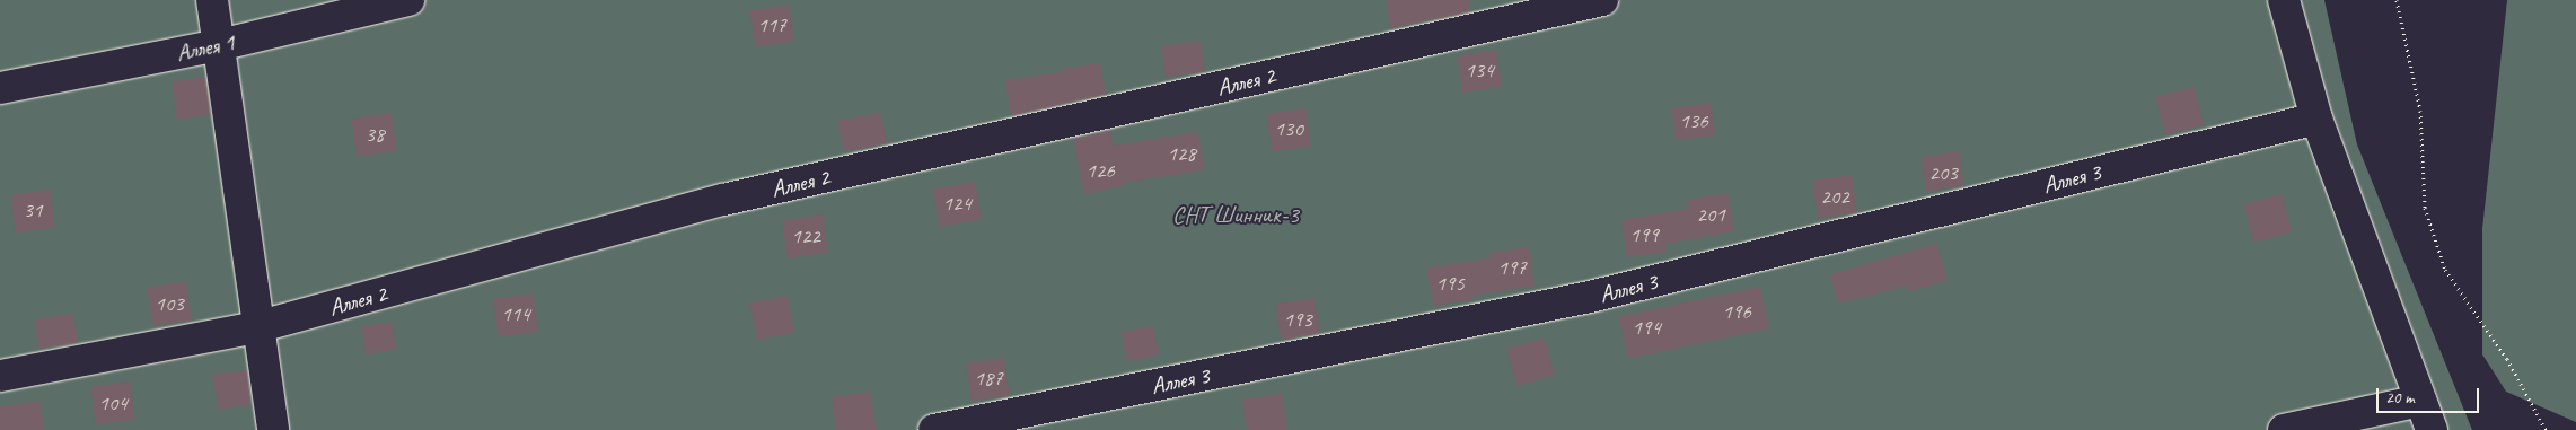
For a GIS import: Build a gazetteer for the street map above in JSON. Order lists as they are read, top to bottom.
{
  "streets": {
    "lane": ["Аллея 1", "Аллея 2", "Аллея 3"]
  },
  "parks": ["СНТ Шинник-3"],
  "house_numbers": [
    "117",
    "134",
    "136",
    "130",
    "38",
    "128",
    "126",
    "203",
    "202",
    "124",
    "31",
    "201",
    "199",
    "122",
    "197",
    "195",
    "103",
    "196",
    "114",
    "193",
    "194",
    "187",
    "104"
  ],
  "scale_bar": "20 m"
}
